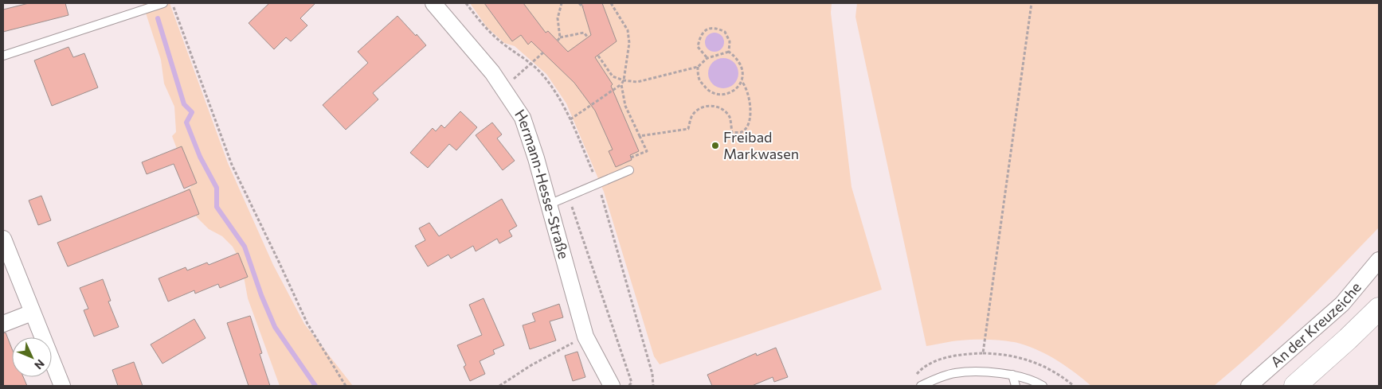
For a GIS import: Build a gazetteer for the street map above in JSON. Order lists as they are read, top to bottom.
{
  "streets": {
    "street": ["Hermann-Hesse-Straße", "An der Kreuzeiche"]
  },
  "places": ["Freibad Markwasen"],
  "north": "bottom right"
}
